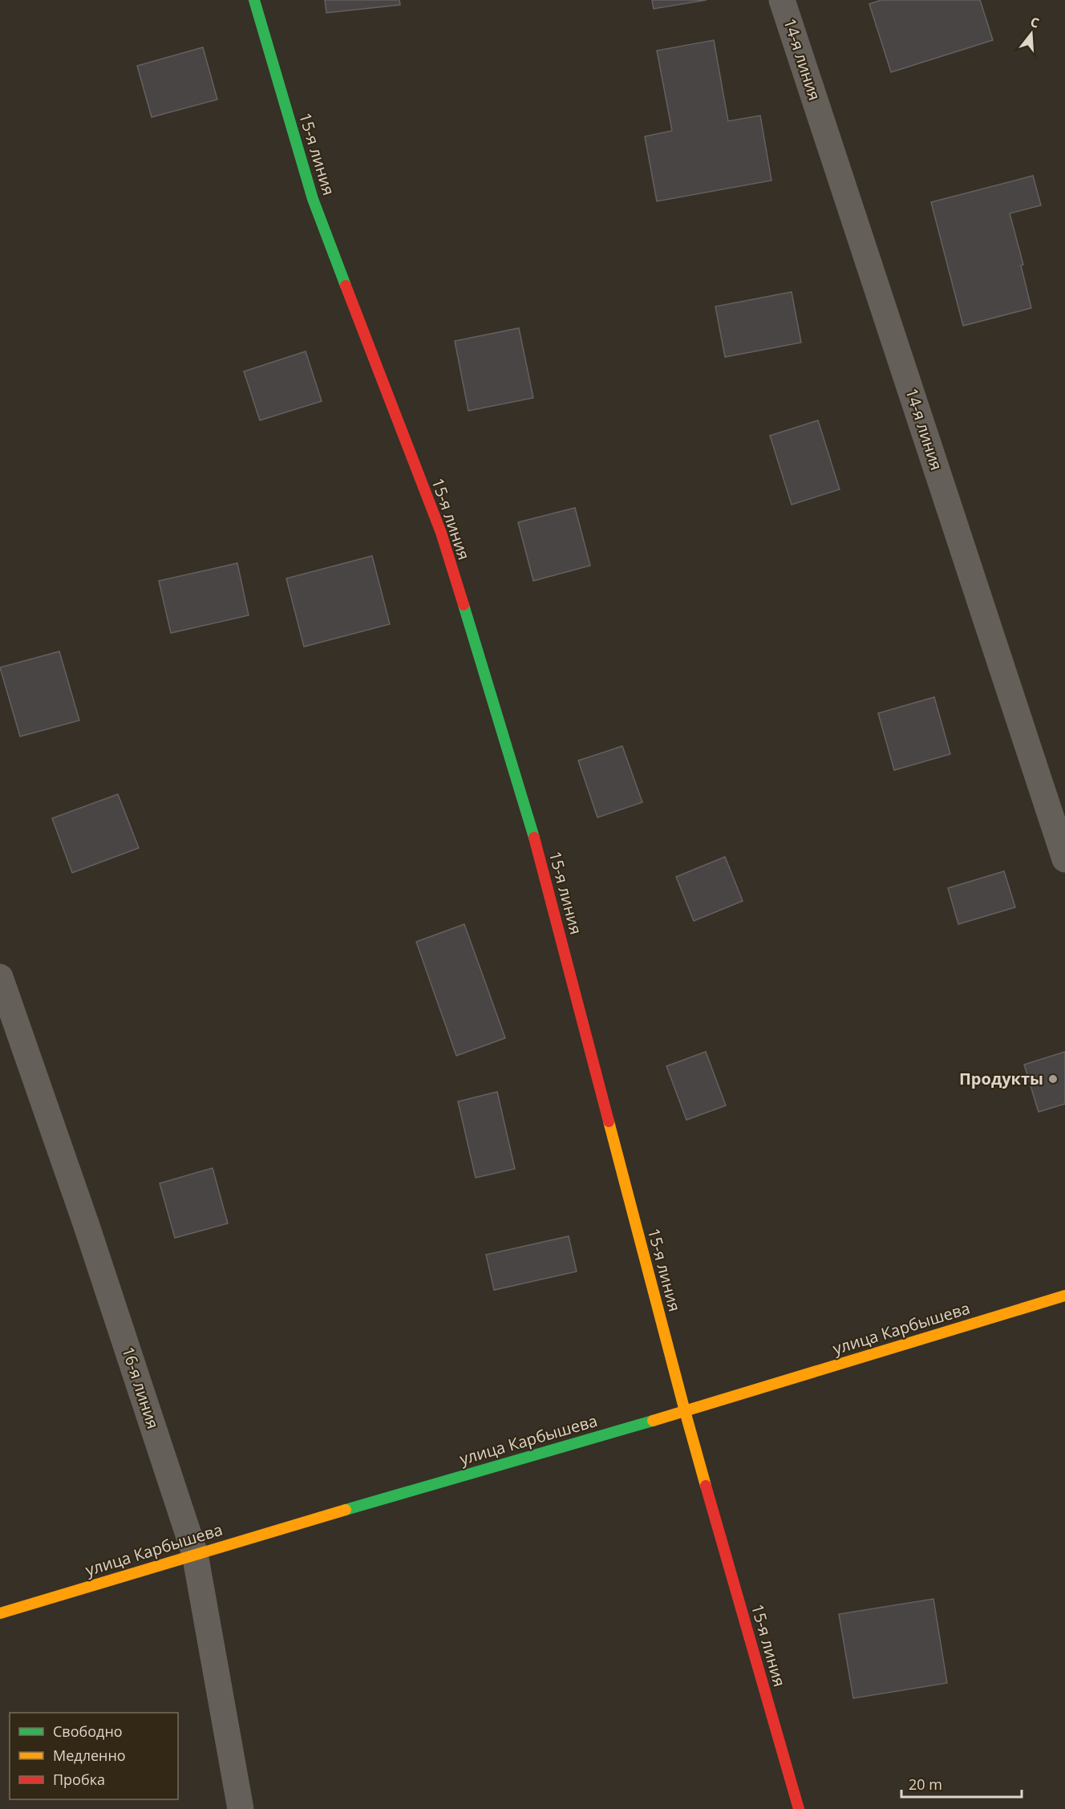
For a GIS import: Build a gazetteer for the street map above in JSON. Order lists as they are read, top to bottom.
{
  "streets": {
    "street": [
      "14-я линия",
      "15-я линия",
      "улица Карбышева",
      "16-я линия"
    ]
  },
  "crossings": [
    ["15-я линия", "улица Карбышева"],
    ["улица Карбышева", "16-я линия"]
  ],
  "places": ["Продукты"],
  "legend": ["Свободно", "Медленно", "Пробка"],
  "scale_bar": "20 m",
  "north": "top"
}
